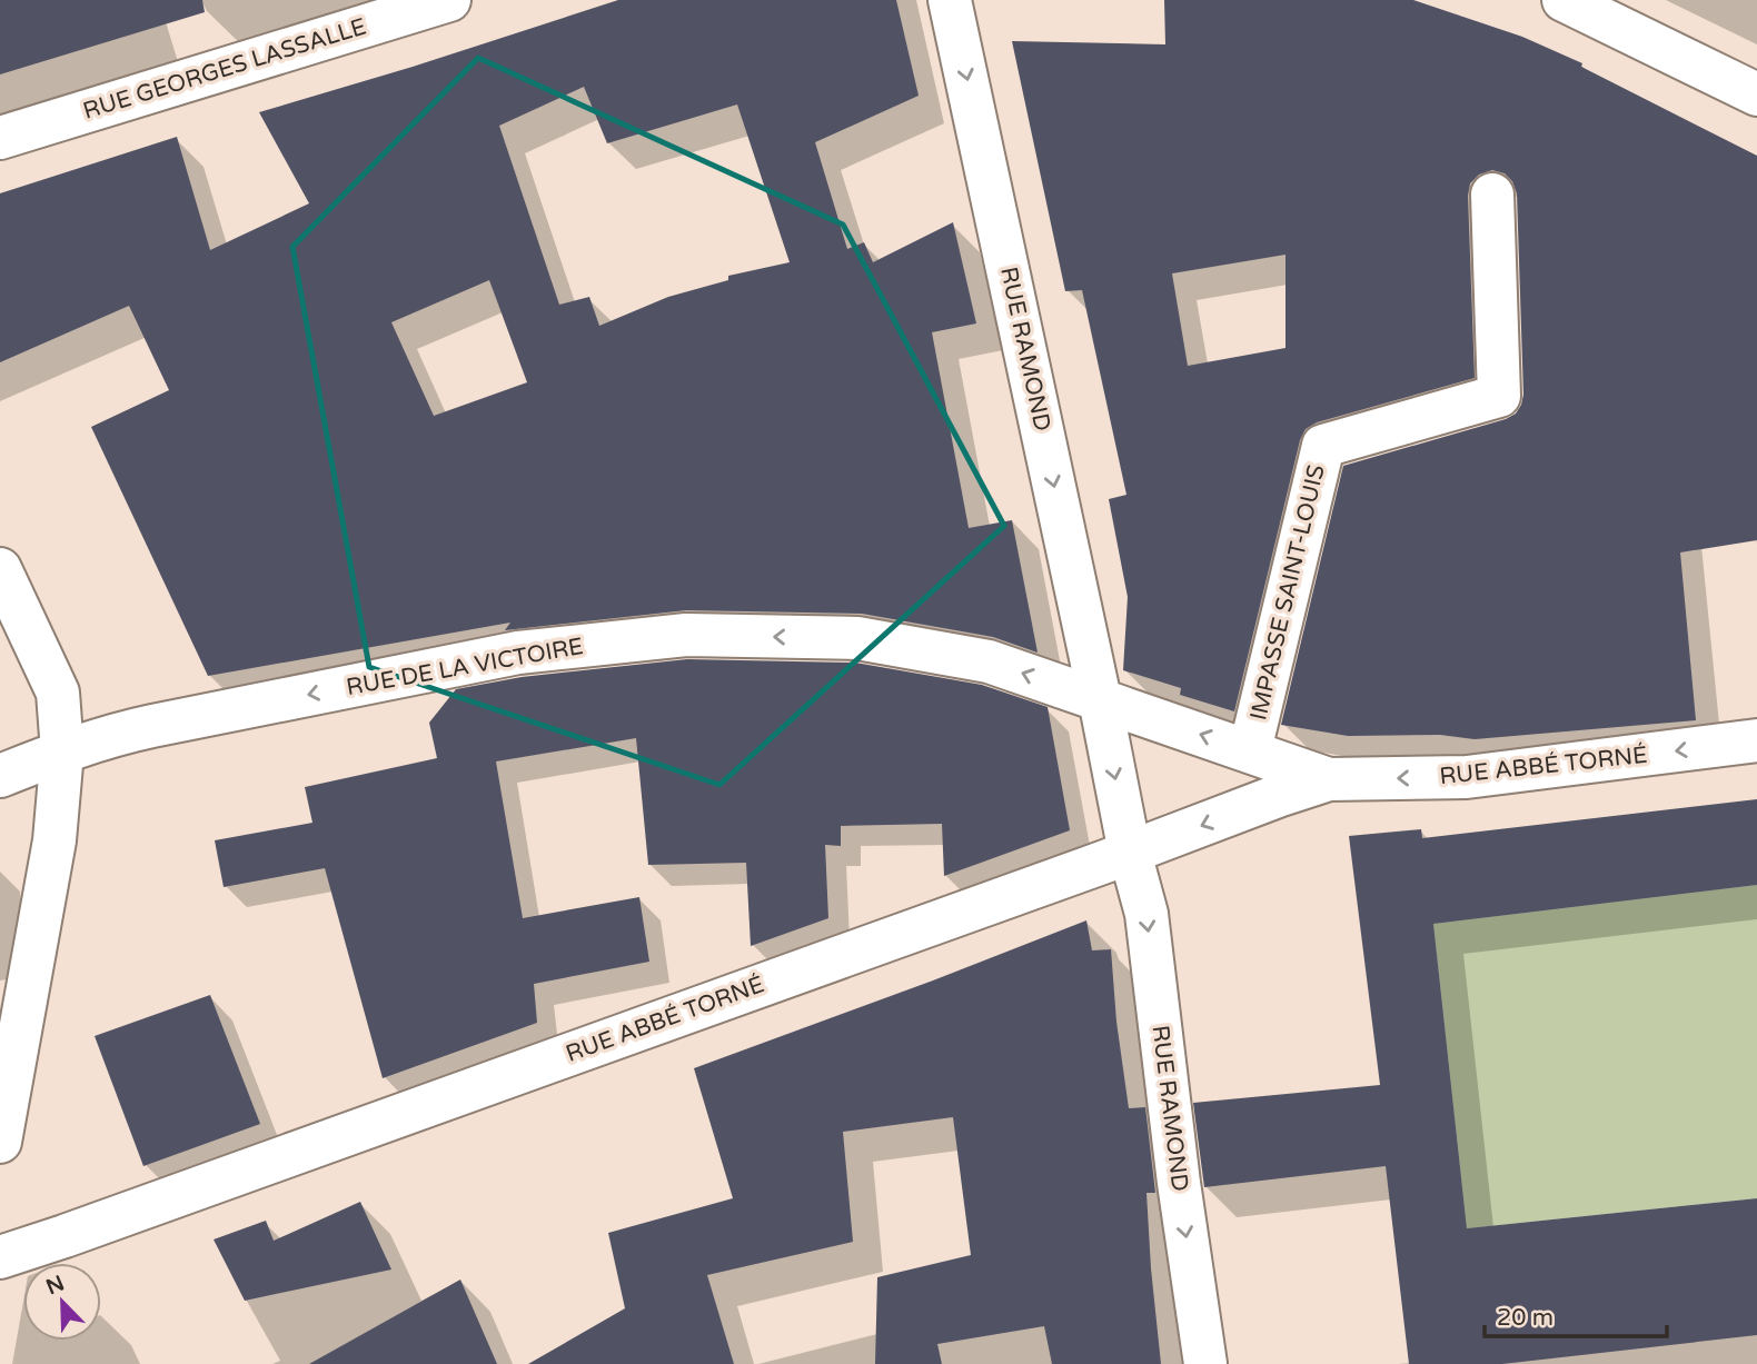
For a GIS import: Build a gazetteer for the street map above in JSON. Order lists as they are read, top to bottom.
{
  "streets": {
    "street": [
      "RUE GEORGES LASSALLE",
      "RUE RAMOND",
      "IMPASSE SAINT-LOUIS",
      "RUE DE LA VICTOIRE",
      "RUE ABBÉ TORNÉ"
    ]
  },
  "crossings": [
    ["RUE RAMOND", "RUE DE LA VICTOIRE"],
    ["RUE RAMOND", "RUE ABBÉ TORNÉ"],
    ["IMPASSE SAINT-LOUIS", "RUE ABBÉ TORNÉ"],
    ["RUE DE LA VICTOIRE", "RUE ABBÉ TORNÉ"]
  ],
  "one_way": ["RUE RAMOND", "RUE DE LA VICTOIRE", "RUE ABBÉ TORNÉ"],
  "scale_bar": "20 m",
  "north": "top left"
}
